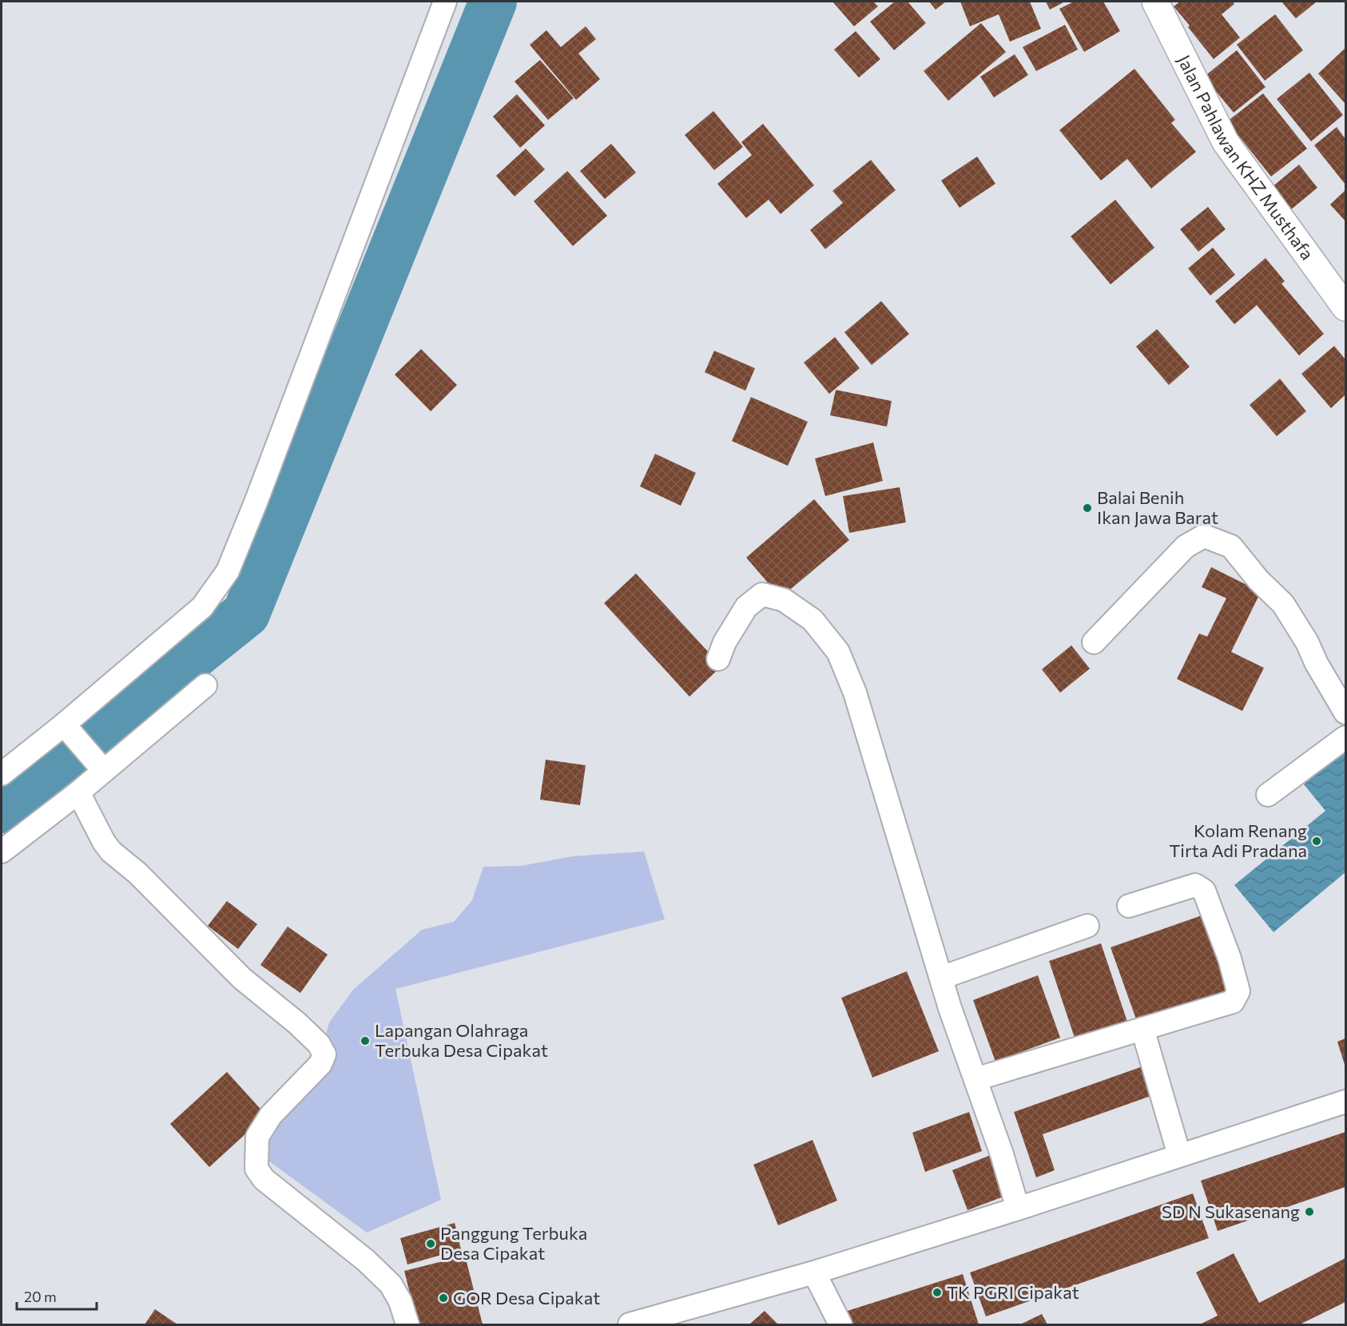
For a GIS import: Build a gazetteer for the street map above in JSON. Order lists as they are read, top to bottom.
{
  "streets": {
    "street": ["Jalan Pahlawan KHZ Musthafa"]
  },
  "places": [
    "Balai Benih Ikan Jawa Barat",
    "Kolam Renang Tirta Adi Pradana",
    "Lapangan Olahraga Terbuka Desa Cipakat",
    "SD N Sukasenang",
    "Panggung Terbuka Desa Cipakat",
    "TK PGRI Cipakat",
    "GOR Desa Cipakat"
  ],
  "scale_bar": "20 m"
}
